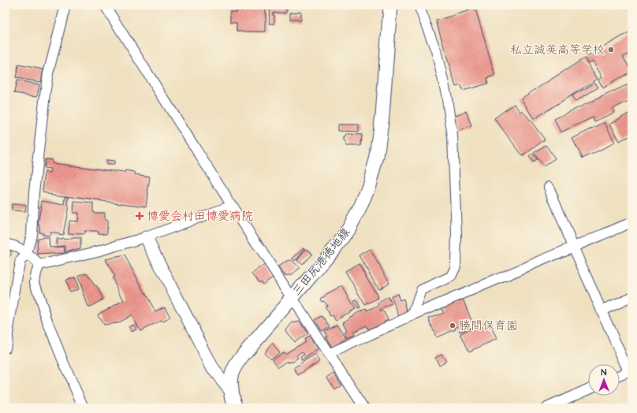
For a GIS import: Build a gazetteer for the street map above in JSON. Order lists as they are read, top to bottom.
{
  "streets": {
    "main road": ["三田尻港徳地線"]
  },
  "places": {
    "other": ["私立誠英高等学校", "勝間保育園"],
    "health": ["博愛会村田博愛病院"]
  },
  "north": "top"
}
